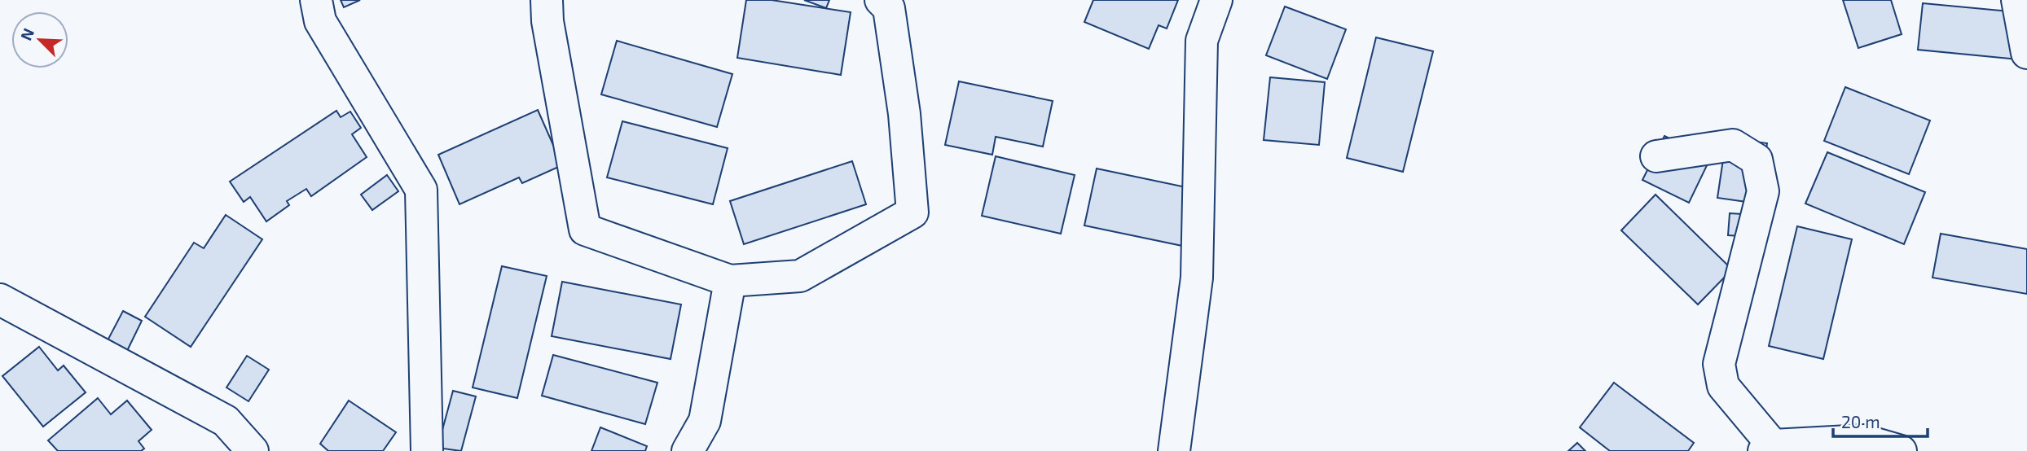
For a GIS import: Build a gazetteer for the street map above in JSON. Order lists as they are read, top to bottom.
{
  "scale_bar": "20 m",
  "north": "top left"
}
